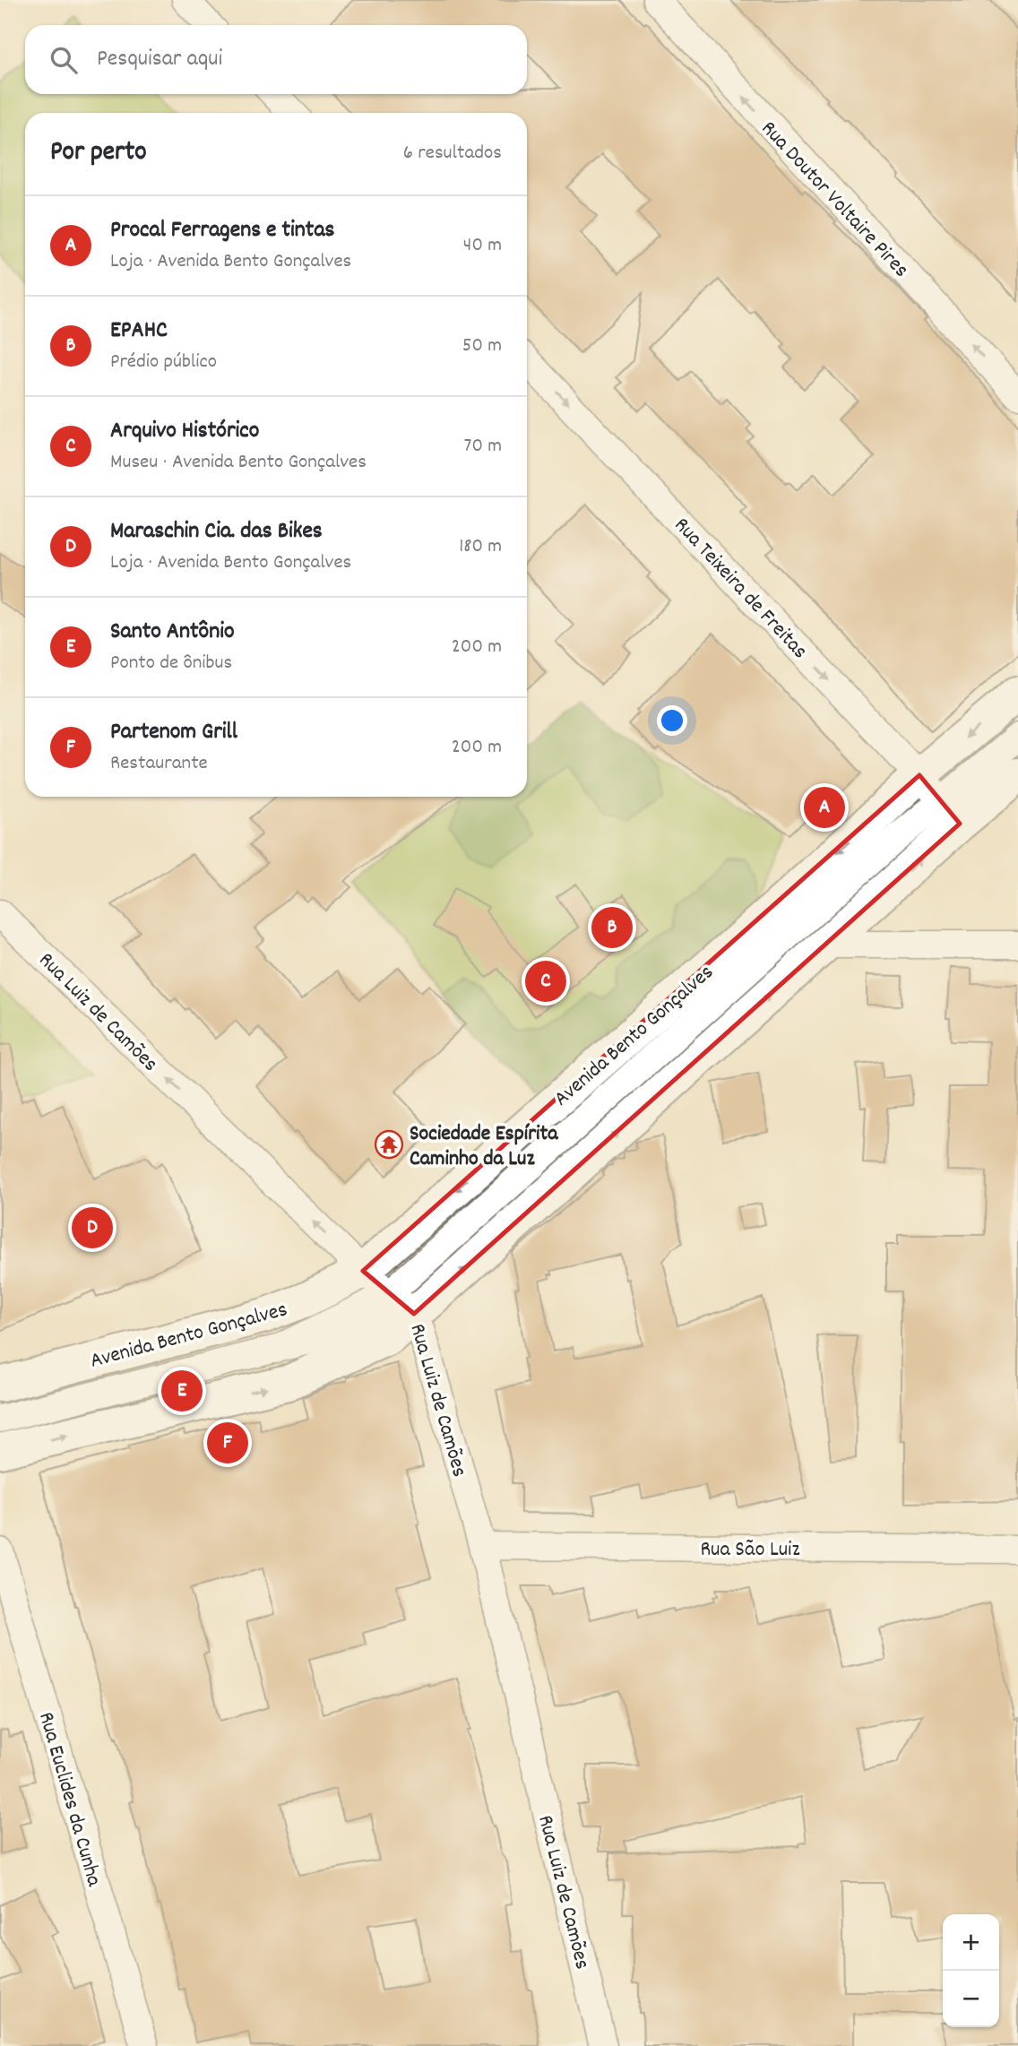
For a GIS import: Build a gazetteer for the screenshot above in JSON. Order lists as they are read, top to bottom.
{
  "streets": {
    "main road": ["Avenida Bento Gonçalves"],
    "street": [
      "Rua Doutor Voltaire Pires",
      "Rua Teixeira de Freitas",
      "Rua Luiz de Camões",
      "Rua São Luiz",
      "Rua Euclides da Cunha"
    ]
  },
  "crossings": [
    ["Rua Teixeira de Freitas", "Avenida Bento Gonçalves"],
    ["Rua Luiz de Camões", "Avenida Bento Gonçalves"],
    ["Rua Luiz de Camões", "Rua São Luiz"]
  ],
  "one_way": ["Rua Doutor Voltaire Pires", "Rua Teixeira de Freitas", "Rua Luiz de Camões"],
  "places": {
    "temple": ["Sociedade Espírita Caminho da Luz"]
  },
  "page": {
    "search": "Pesquisar aqui",
    "heading": ["Por perto", "6 resultados"],
    "list": [
      {
        "mark": "A",
        "name": "Procal Ferragens e tintas",
        "note": "Loja · Avenida Bento Gonçalves",
        "value": "40 m"
      },
      {
        "mark": "B",
        "name": "EPAHC",
        "note": "Prédio público",
        "value": "50 m"
      },
      {
        "mark": "C",
        "name": "Arquivo Histórico",
        "note": "Museu · Avenida Bento Gonçalves",
        "value": "70 m"
      },
      {
        "mark": "D",
        "name": "Maraschin Cia. das Bikes",
        "note": "Loja · Avenida Bento Gonçalves",
        "value": "180 m"
      },
      {
        "mark": "E",
        "name": "Santo Antônio",
        "note": "Ponto de ônibus",
        "value": "200 m"
      },
      {
        "mark": "F",
        "name": "Partenom Grill",
        "note": "Restaurante",
        "value": "200 m"
      }
    ],
    "pins": [
      "A",
      "B",
      "C",
      "D",
      "E",
      "F"
    ],
    "map_buttons": ["+", "−"]
  }
}
